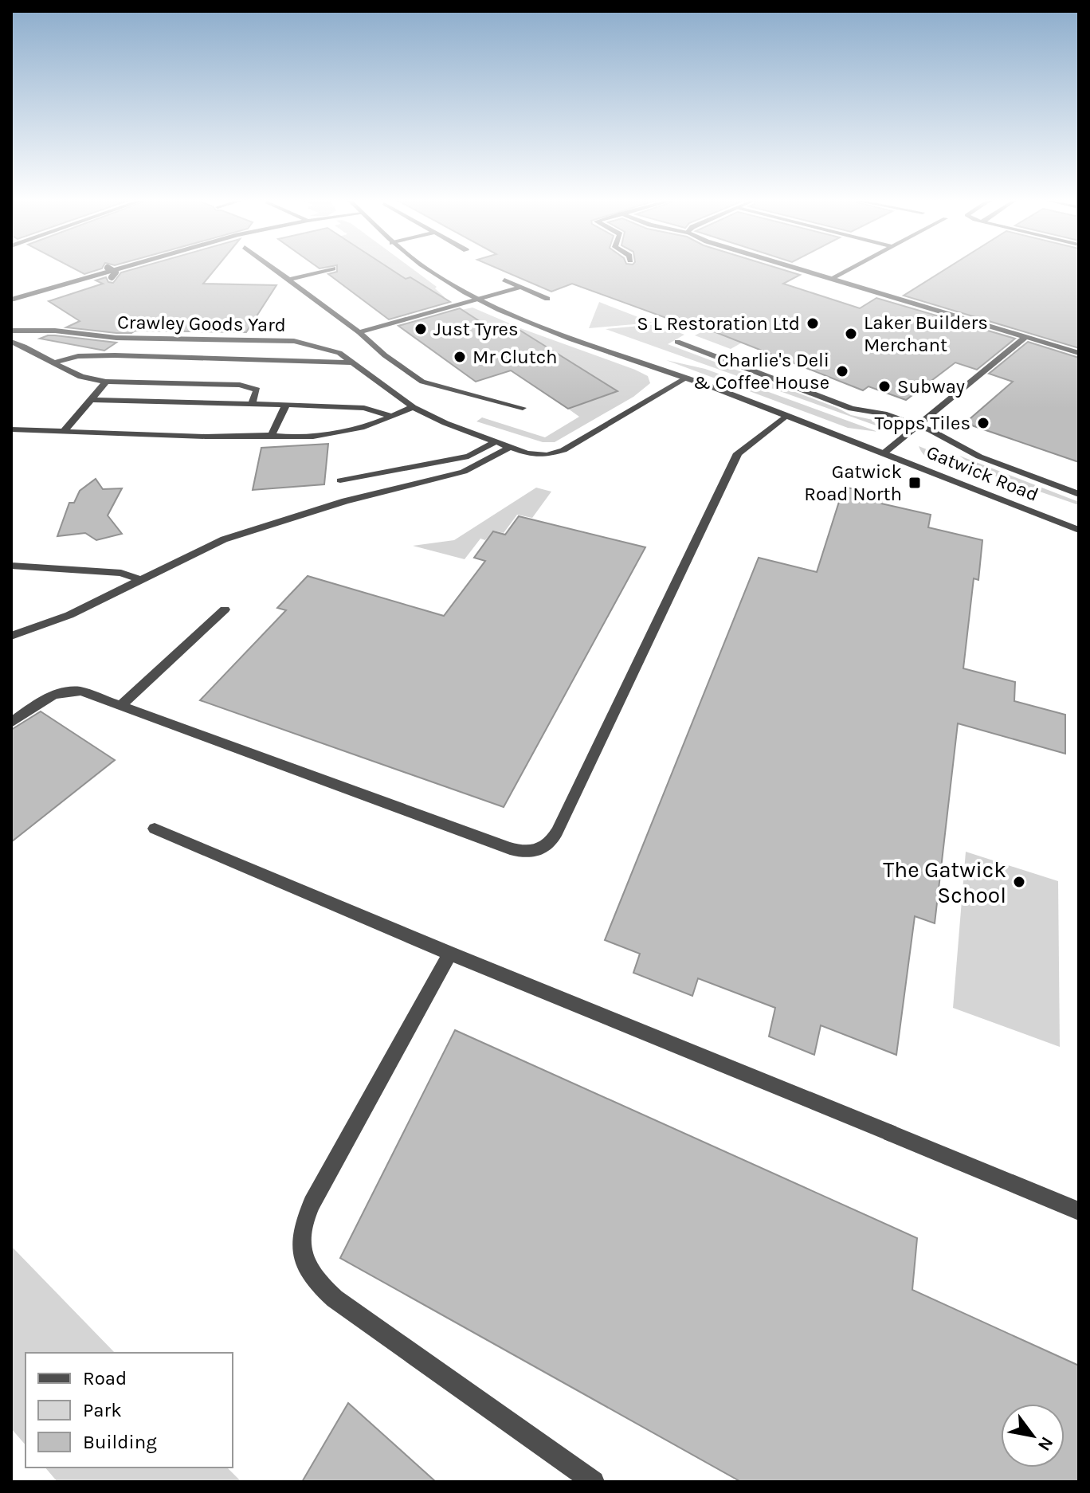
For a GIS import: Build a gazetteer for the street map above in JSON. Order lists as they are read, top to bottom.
{
  "streets": {
    "street": ["Crawley Goods Yard", "Gatwick Road"]
  },
  "crossings": [
    ["Crawley Goods Yard", "Gatwick Road"]
  ],
  "places": {
    "other": [
      "S L Restoration Ltd",
      "Just Tyres",
      "Laker Builders Merchant",
      "Mr Clutch",
      "Charlie's Deli & Coffee House",
      "Subway",
      "Topps Tiles",
      "The Gatwick School"
    ],
    "transit": ["Gatwick Road North"]
  },
  "legend": ["Road", "Park", "Building"],
  "north": "bottom right"
}
